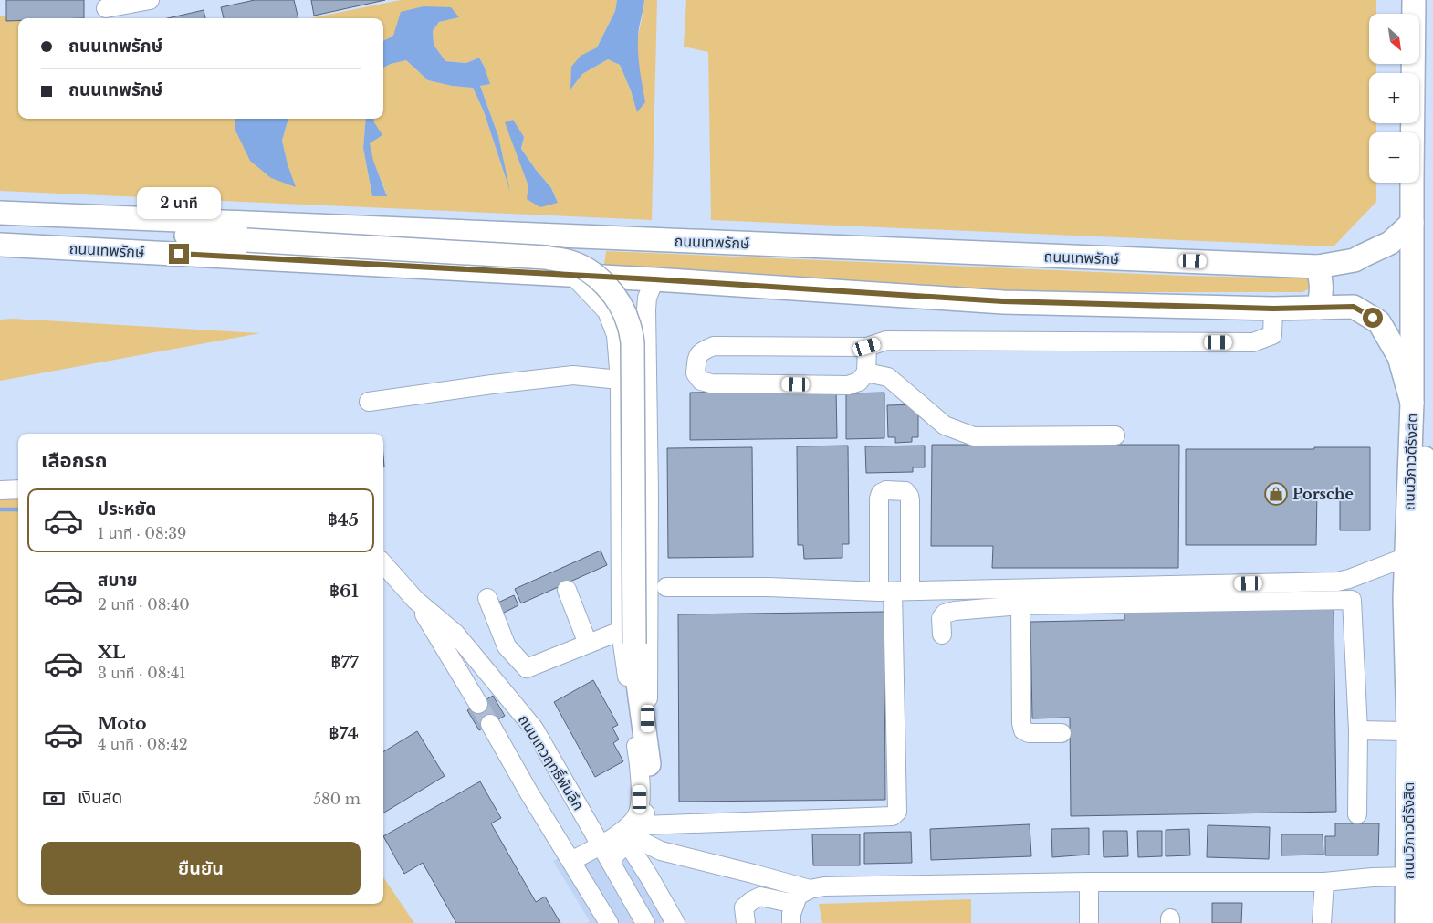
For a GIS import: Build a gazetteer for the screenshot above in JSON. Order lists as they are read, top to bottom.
{
  "streets": {
    "main road": ["ถนนเทพรักษ์", "ถนนวิภาวดีรังสิต"],
    "street": ["ถนนเทวฤทธิ์พันลึก"]
  },
  "crossings": [
    ["ถนนเทพรักษ์", "ถนนวิภาวดีรังสิต"]
  ],
  "places": {
    "shop": ["Porsche"]
  },
  "north": "bottom right",
  "page": {
    "map_buttons": ["+", "−"],
    "banner": ["ถนนเทพรักษ์", "ถนนเทพรักษ์"],
    "bubble": "2 นาที",
    "heading": "เลือกรถ",
    "list": [
      {
        "name": "ประหยัด",
        "note": "1 นาที · 08:39",
        "value": "฿45"
      },
      {
        "name": "สบาย",
        "note": "2 นาที · 08:40",
        "value": "฿61"
      },
      {
        "name": "XL",
        "note": "3 นาที · 08:41",
        "value": "฿77"
      },
      {
        "name": "Moto",
        "note": "4 นาที · 08:42",
        "value": "฿74"
      }
    ],
    "pay": ["เงินสด", "580 m"],
    "buttons": "ยืนยัน"
  }
}
